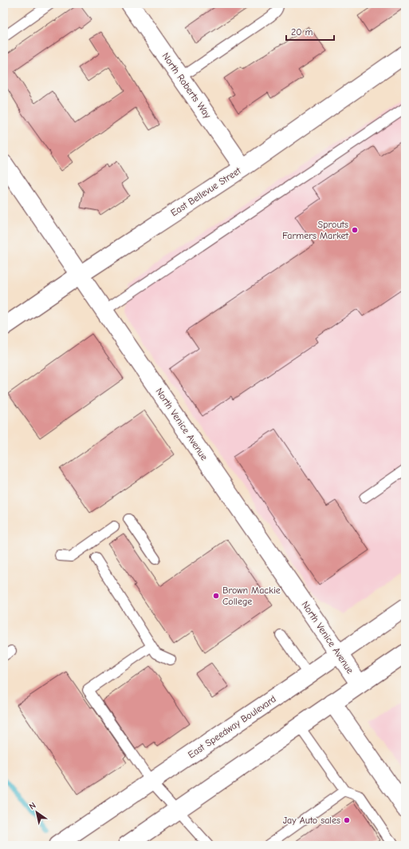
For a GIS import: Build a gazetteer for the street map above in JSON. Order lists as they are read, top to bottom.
{
  "streets": {
    "street": [
      "North Roberts Way",
      "East Bellevue Street",
      "North Venice Avenue",
      "East Speedway Boulevard"
    ]
  },
  "crossings": [
    ["North Roberts Way", "East Bellevue Street"],
    ["East Bellevue Street", "North Venice Avenue"],
    ["North Venice Avenue", "East Speedway Boulevard"]
  ],
  "places": ["Sprouts Farmers Market", "Brown Mackie College", "Jay Auto sales"],
  "scale_bar": "20 m",
  "north": "top left"
}
